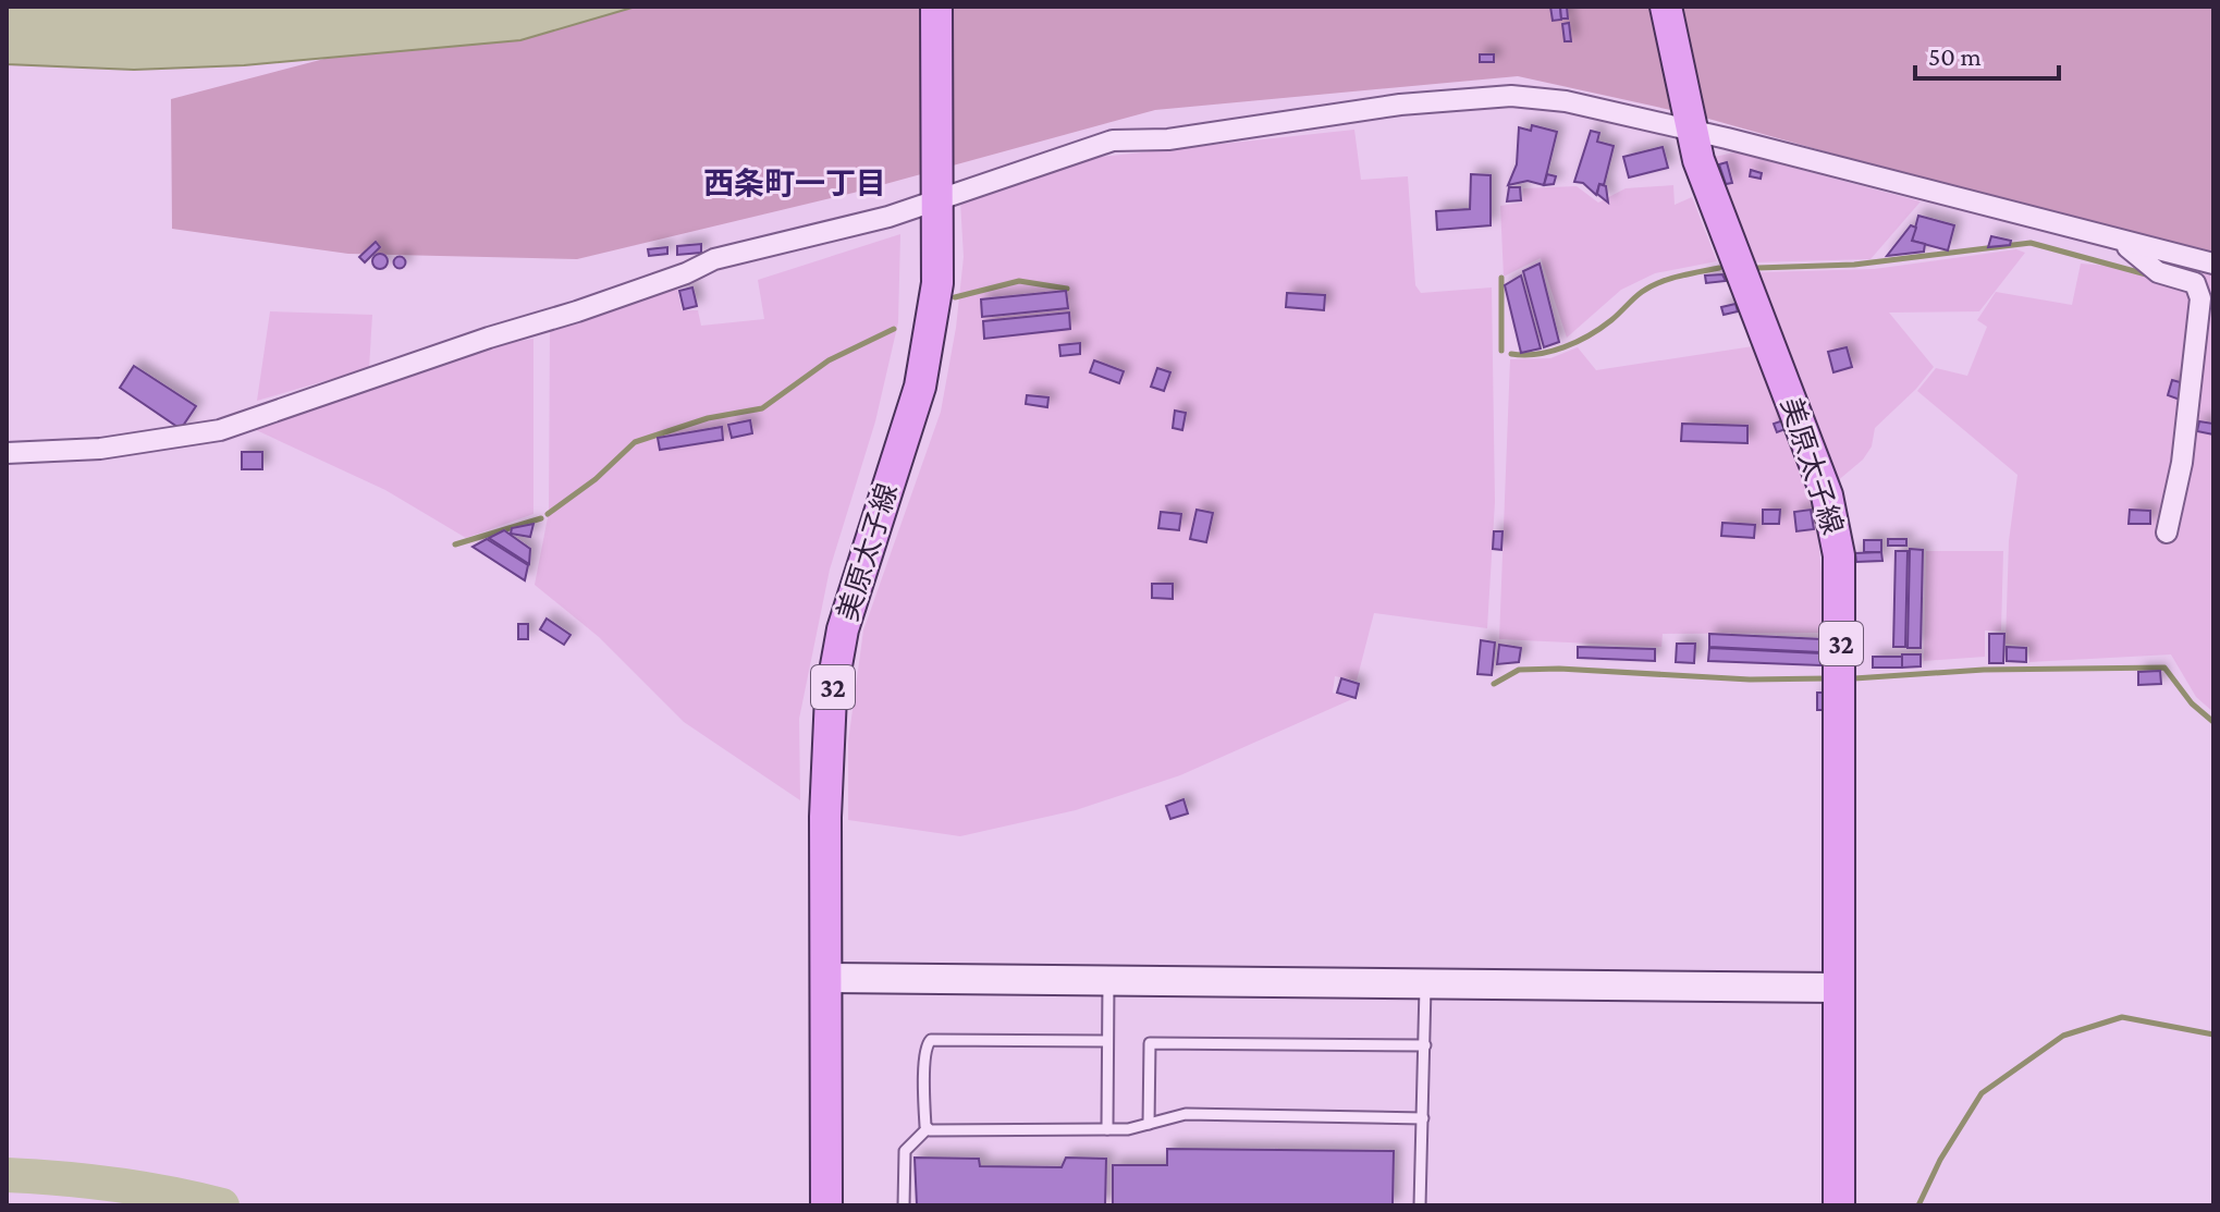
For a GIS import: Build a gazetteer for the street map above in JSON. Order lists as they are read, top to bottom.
{
  "streets": {
    "main road": ["美原太子線", "32"]
  },
  "districts": ["西条町一丁目"],
  "scale_bar": "50 m"
}
